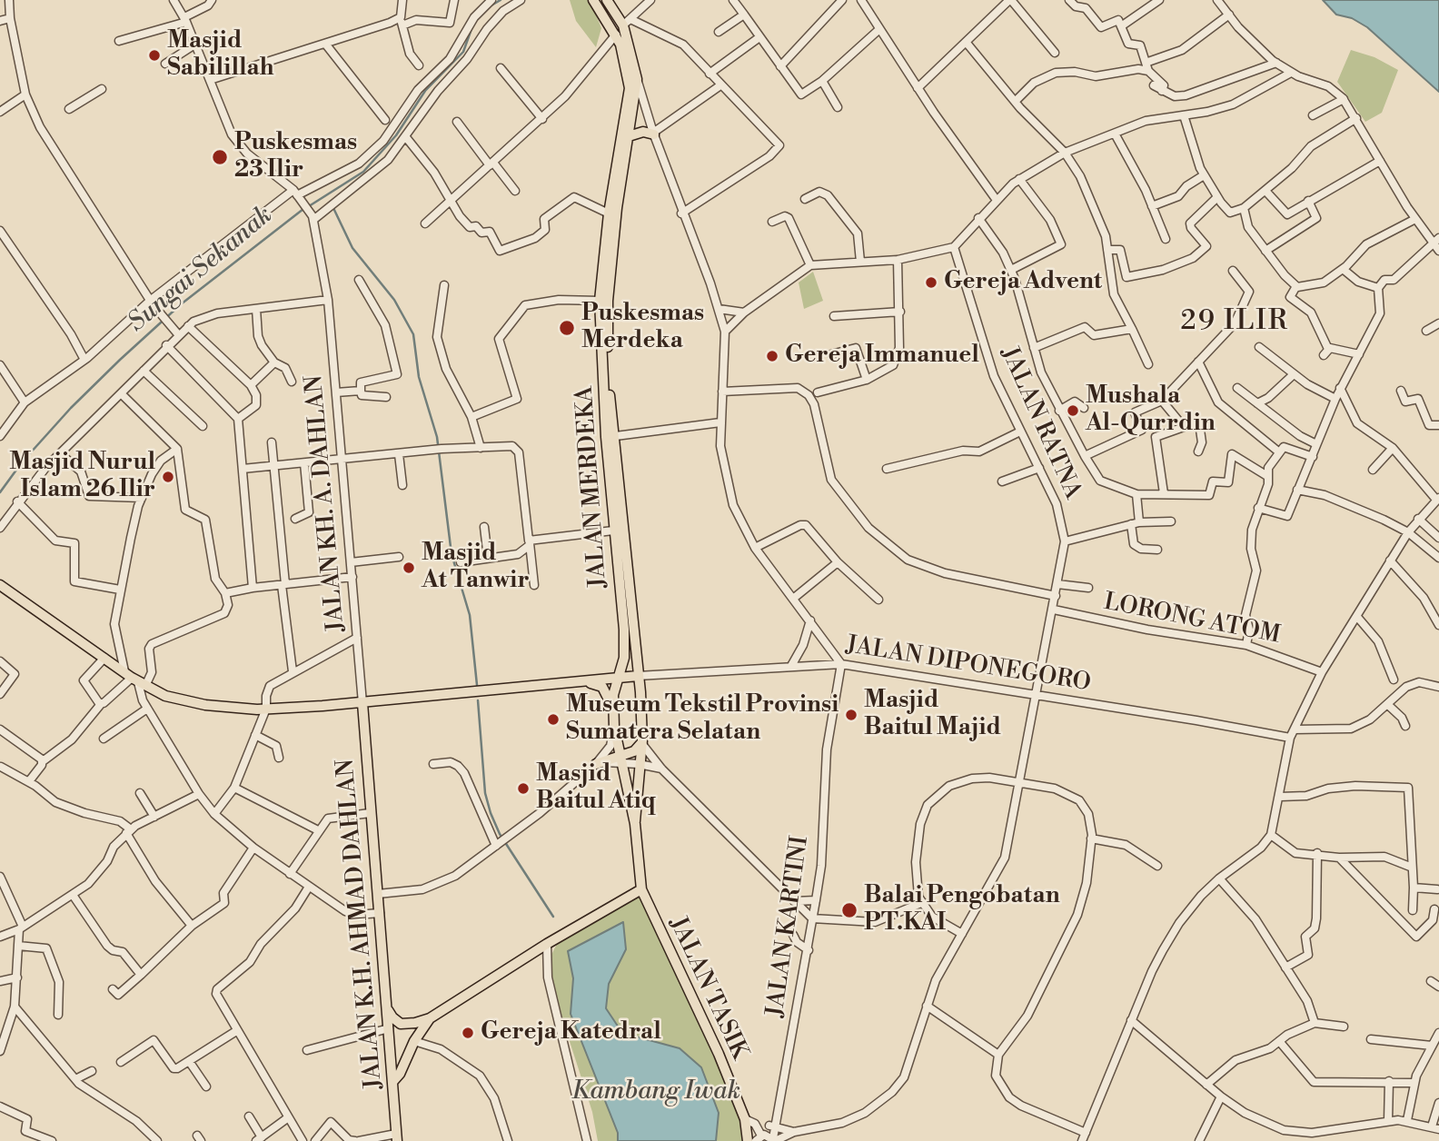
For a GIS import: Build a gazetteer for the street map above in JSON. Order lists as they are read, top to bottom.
{
  "streets": {
    "main road": ["JALAN MERDEKA", "JALAN K.H. AHMAD DAHLAN", "JALAN TASIK"],
    "street": [
      "JALAN RATNA",
      "JALAN KH. A. DAHLAN",
      "LORONG ATOM",
      "JALAN DIPONEGORO",
      "JALAN KARTINI"
    ]
  },
  "crossings": [
    ["JALAN RATNA", "LORONG ATOM"],
    ["JALAN RATNA", "JALAN DIPONEGORO"],
    ["JALAN MERDEKA", "JALAN DIPONEGORO"],
    ["JALAN KH. A. DAHLAN", "JALAN K.H. AHMAD DAHLAN"],
    ["JALAN DIPONEGORO", "JALAN KARTINI"]
  ],
  "districts": ["29 ILIR"],
  "water": ["Sungai Sekanak", "Kambang Iwak"],
  "places": [
    "Masjid Sabilillah",
    "Puskesmas 23 Ilir",
    "Gereja Advent",
    "Puskesmas Merdeka",
    "Gereja Immanuel",
    "Mushala Al-Qurrdin",
    "Masjid Nurul Islam 26 Ilir",
    "Masjid At Tanwir",
    "Masjid Baitul Majid",
    "Museum Tekstil Provinsi Sumatera Selatan",
    "Masjid Baitul Atiq",
    "Balai Pengobatan PT.KAI",
    "Gereja Katedral"
  ]
}
